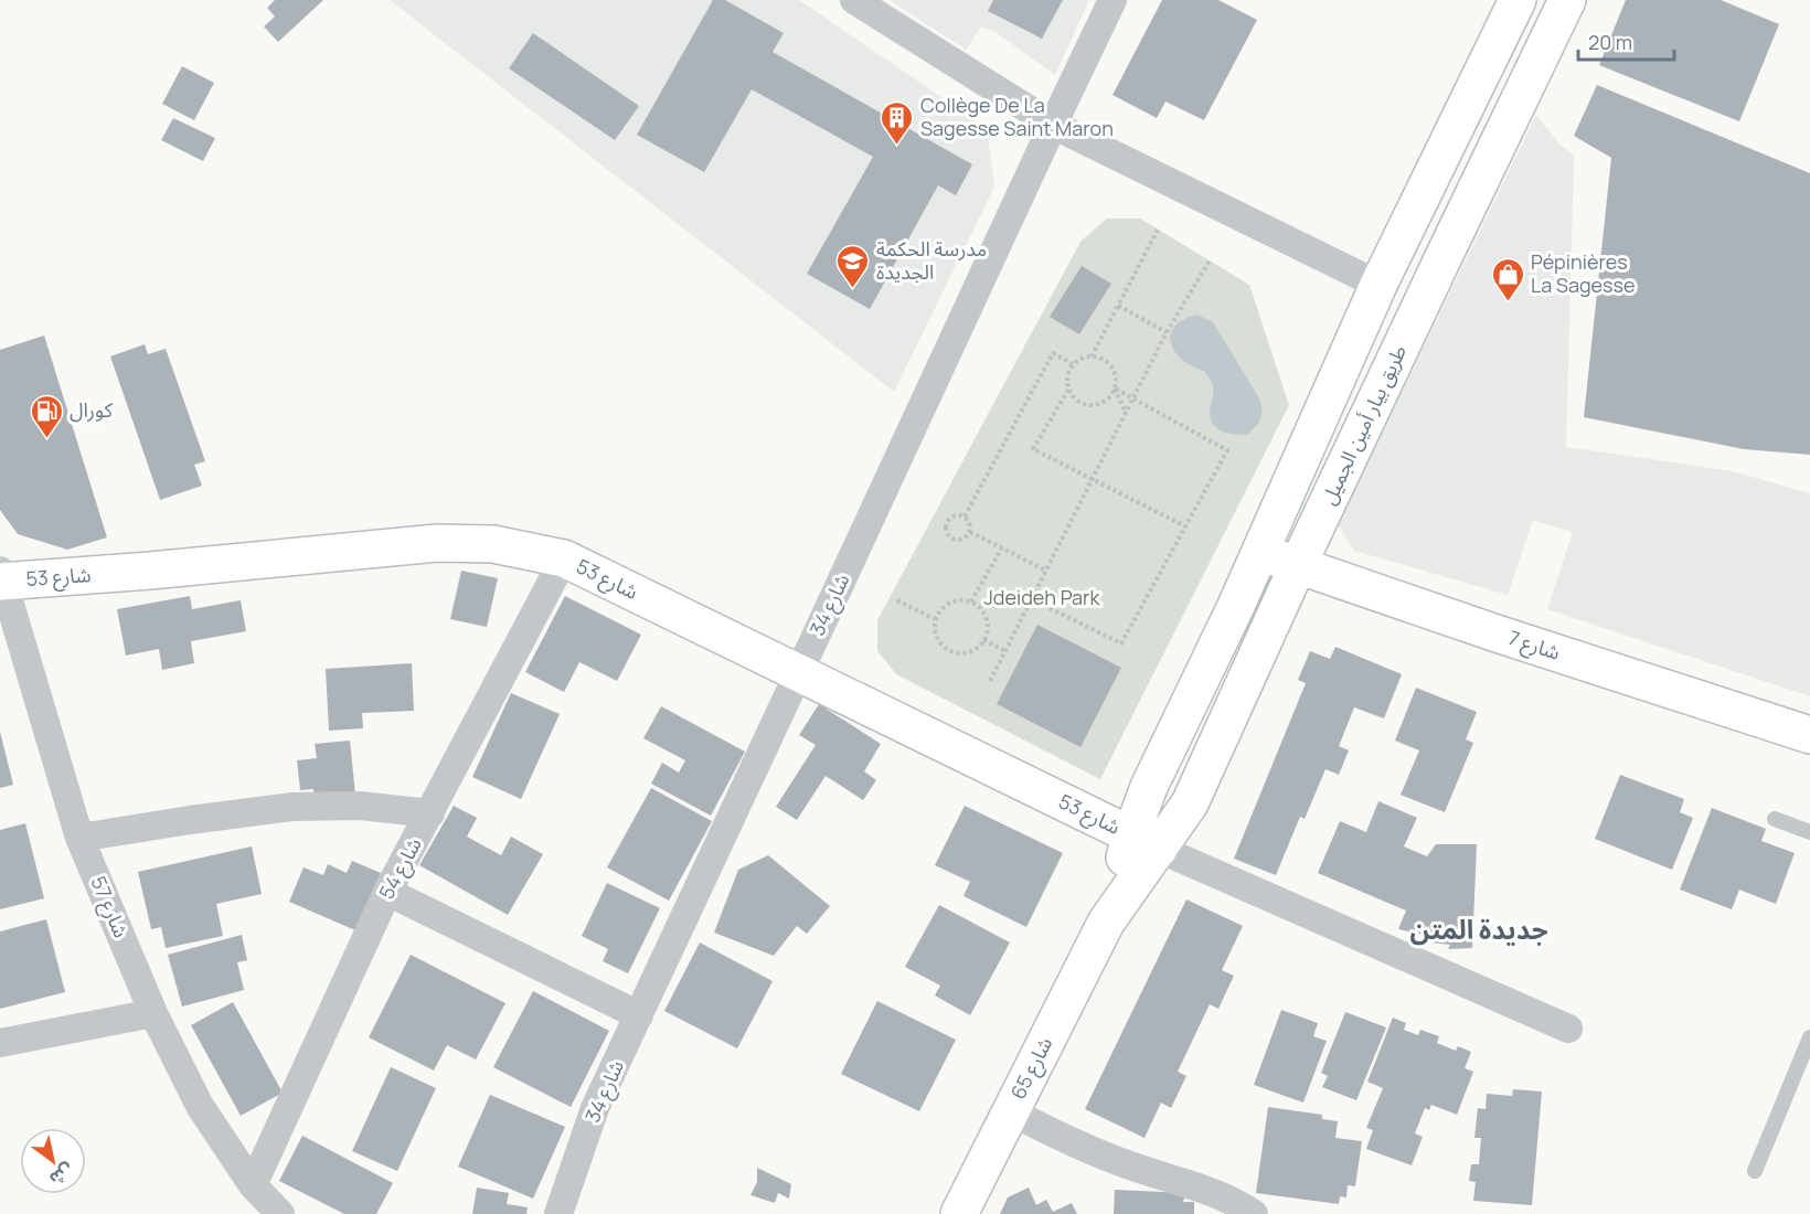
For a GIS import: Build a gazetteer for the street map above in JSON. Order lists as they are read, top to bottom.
{
  "streets": {
    "main road": [
      "طريق بيار أمين الجميل",
      "شارع 53",
      "شارع 7",
      "شارع 65"
    ],
    "street": ["شارع 34", "شارع 54", "شارع 57"]
  },
  "crossings": [
    ["طريق بيار أمين الجميل", "شارع 53"],
    ["طريق بيار أمين الجميل", "شارع 7"],
    ["طريق بيار أمين الجميل", "شارع 65"],
    ["شارع 53", "شارع 34"],
    ["شارع 53", "شارع 54"],
    ["شارع 53", "شارع 57"],
    ["شارع 53", "شارع 65"],
    ["شارع 54", "شارع 57"]
  ],
  "districts": ["جديدة المتن"],
  "parks": ["Jdeideh Park"],
  "places": {
    "building": ["Collège De La Sagesse Saint Maron"],
    "school or university": ["مدرسة الحكمة الجديدة"],
    "shop": ["Pépinières La Sagesse"],
    "fuel station": ["كورال"]
  },
  "scale_bar": "20 m",
  "north": "bottom right"
}
